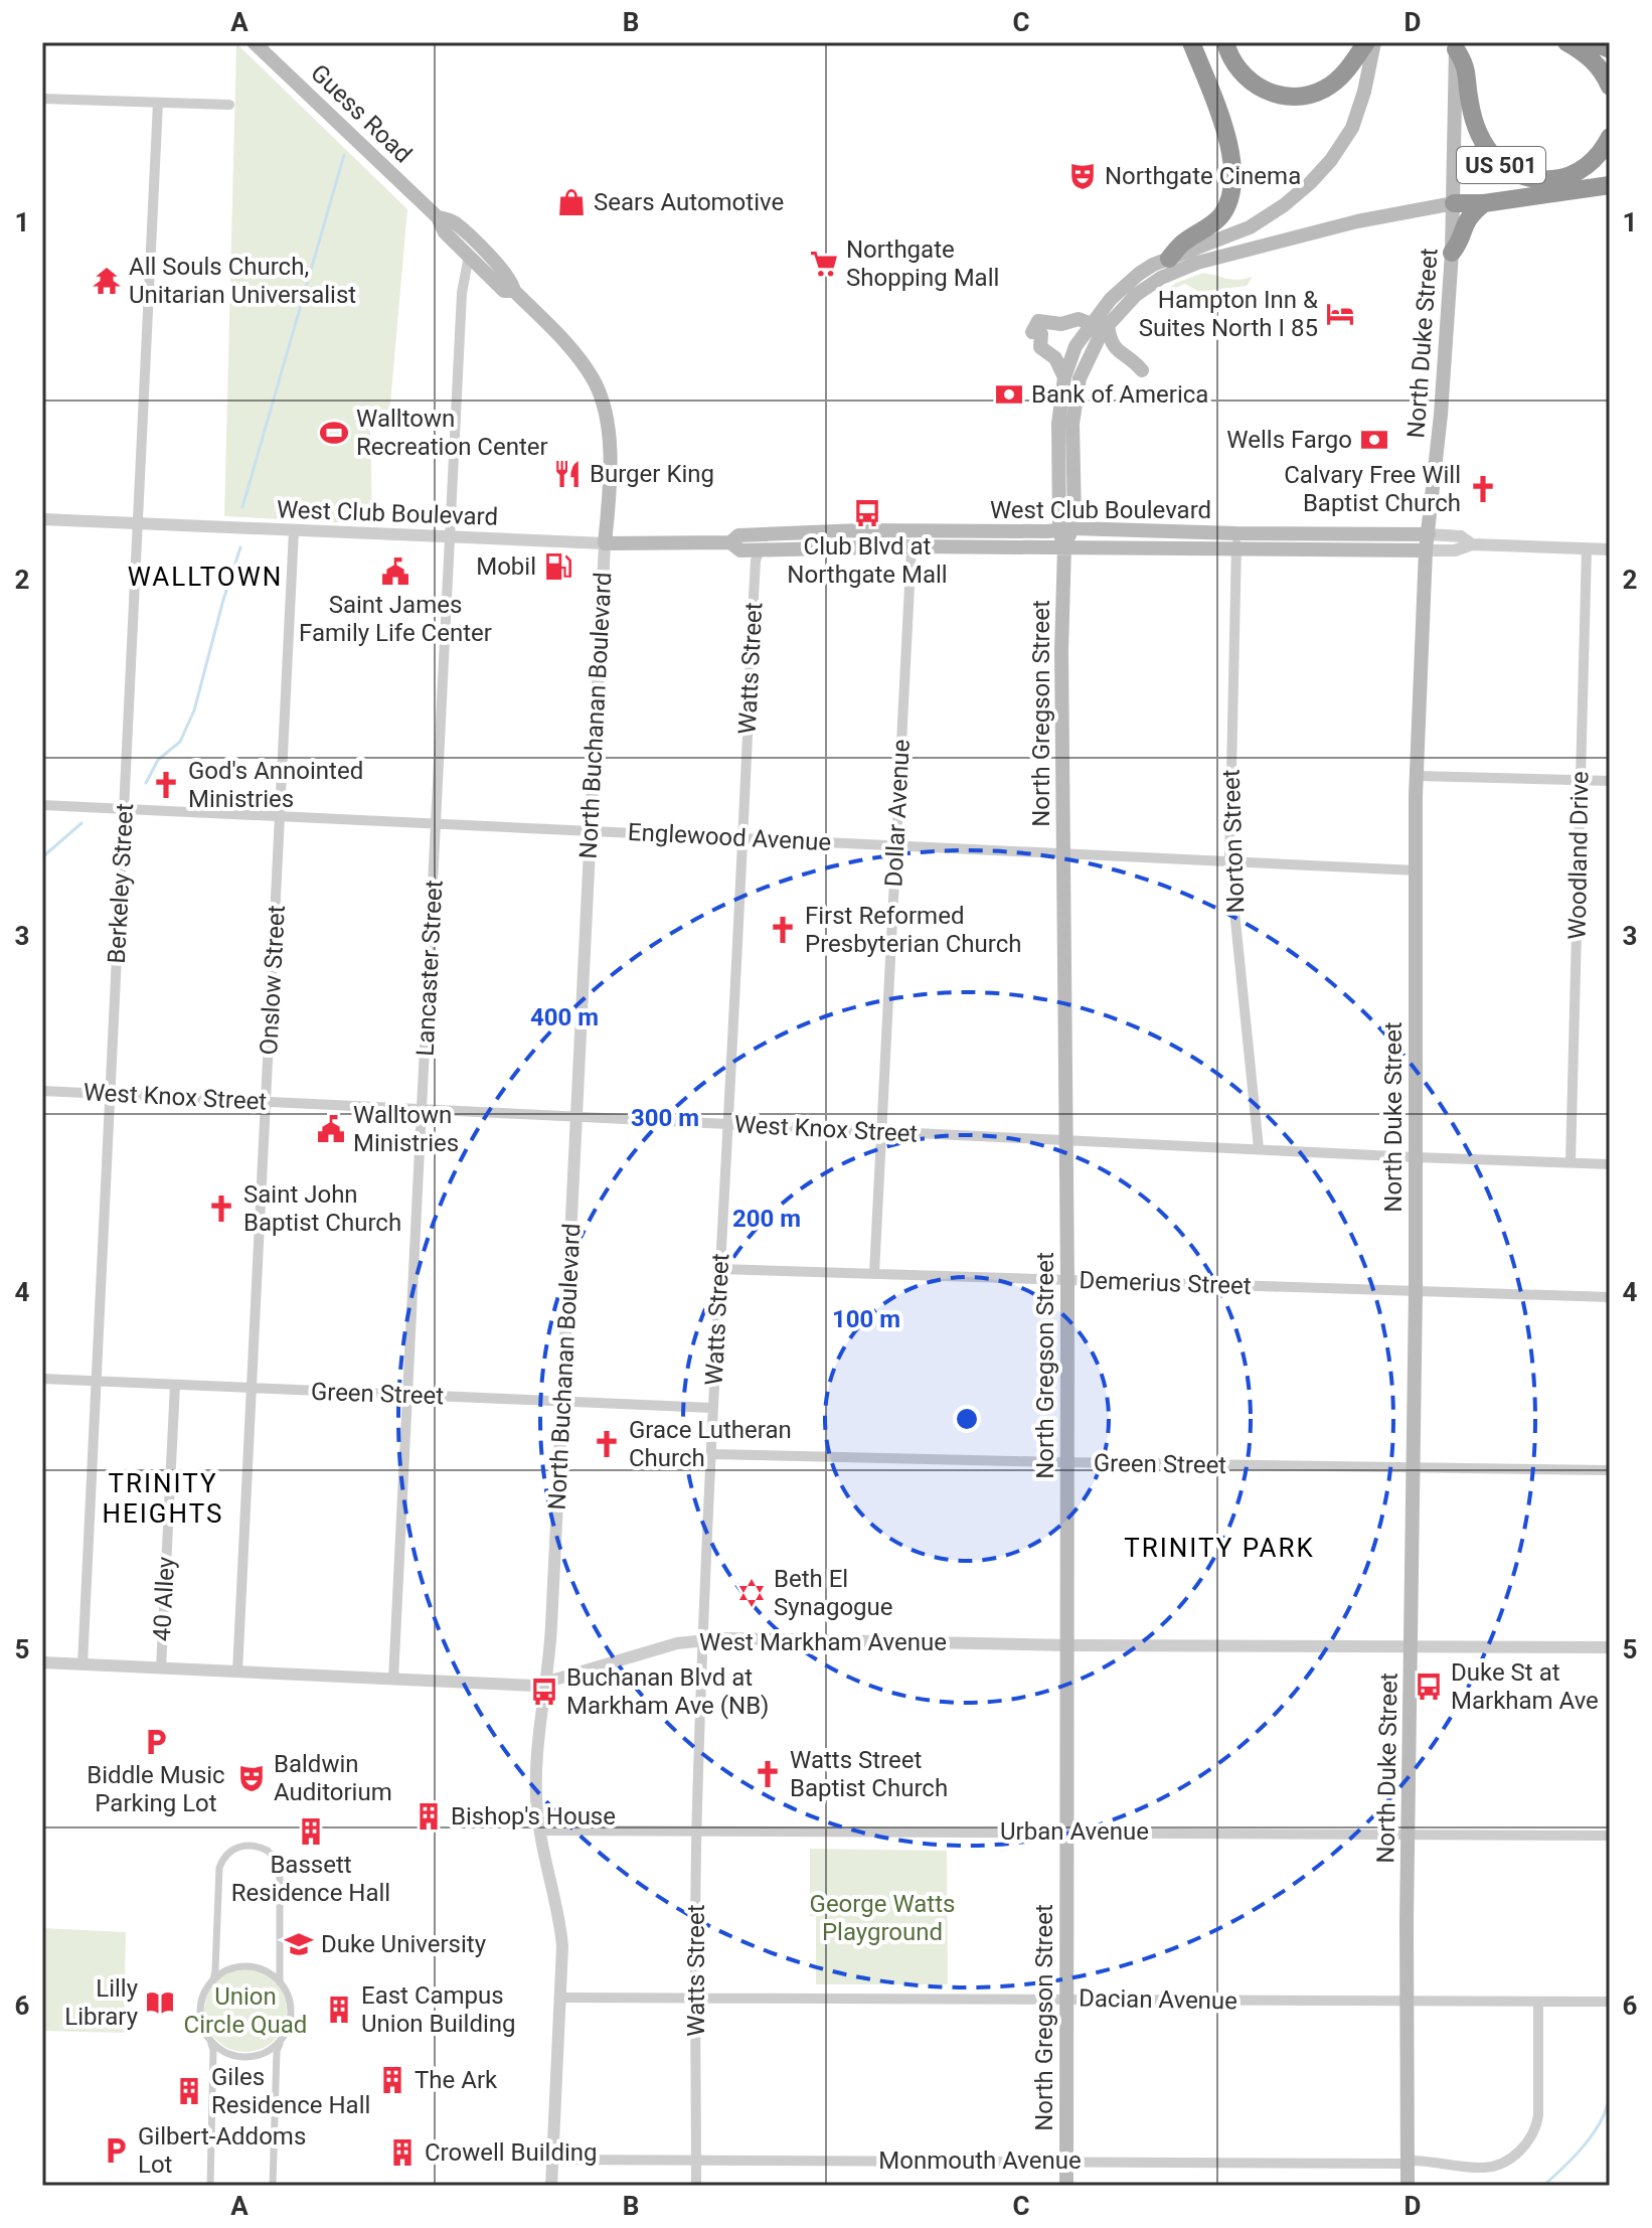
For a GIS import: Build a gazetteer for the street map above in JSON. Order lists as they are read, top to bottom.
{
  "streets": {
    "highway": ["US 501"],
    "main road": [
      "Guess Road",
      "North Duke Street",
      "West Club Boulevard",
      "North Gregson Street"
    ],
    "street": [
      "Watts Street",
      "North Buchanan Boulevard",
      "Dollar Avenue",
      "Englewood Avenue",
      "Norton Street",
      "Woodland Drive",
      "Berkeley Street",
      "Lancaster Street",
      "Onslow Street",
      "West Knox Street",
      "Demerius Street",
      "Green Street",
      "40 Alley",
      "West Markham Avenue",
      "Urban Avenue",
      "Dacian Avenue",
      "Monmouth Avenue"
    ]
  },
  "crossings": [
    ["Guess Road", "West Club Boulevard"],
    ["Guess Road", "North Buchanan Boulevard"],
    ["Guess Road", "Lancaster Street"],
    ["US 501", "North Duke Street"],
    ["North Duke Street", "West Club Boulevard"],
    ["North Duke Street", "North Gregson Street"],
    ["North Duke Street", "Englewood Avenue"],
    ["North Duke Street", "West Knox Street"],
    ["North Duke Street", "Demerius Street"],
    ["North Duke Street", "Green Street"],
    ["North Duke Street", "West Markham Avenue"],
    ["North Duke Street", "Urban Avenue"],
    ["North Duke Street", "Dacian Avenue"],
    ["North Duke Street", "Monmouth Avenue"],
    ["West Club Boulevard", "Watts Street"],
    ["West Club Boulevard", "North Gregson Street"],
    ["West Club Boulevard", "North Buchanan Boulevard"],
    ["West Club Boulevard", "Dollar Avenue"],
    ["West Club Boulevard", "Norton Street"],
    ["West Club Boulevard", "Woodland Drive"],
    ["West Club Boulevard", "Berkeley Street"],
    ["West Club Boulevard", "Lancaster Street"],
    ["West Club Boulevard", "Onslow Street"],
    ["Watts Street", "Englewood Avenue"],
    ["Watts Street", "West Knox Street"],
    ["Watts Street", "Demerius Street"],
    ["Watts Street", "Green Street"],
    ["Watts Street", "West Markham Avenue"],
    ["Watts Street", "Urban Avenue"],
    ["Watts Street", "Dacian Avenue"],
    ["Watts Street", "Monmouth Avenue"],
    ["North Gregson Street", "Englewood Avenue"],
    ["North Gregson Street", "West Knox Street"],
    ["North Gregson Street", "Demerius Street"],
    ["North Gregson Street", "Green Street"],
    ["North Gregson Street", "West Markham Avenue"],
    ["North Gregson Street", "Urban Avenue"],
    ["North Gregson Street", "Dacian Avenue"],
    ["North Gregson Street", "Monmouth Avenue"],
    ["North Buchanan Boulevard", "Englewood Avenue"],
    ["North Buchanan Boulevard", "West Knox Street"],
    ["North Buchanan Boulevard", "Green Street"],
    ["North Buchanan Boulevard", "West Markham Avenue"],
    ["North Buchanan Boulevard", "Urban Avenue"],
    ["North Buchanan Boulevard", "Dacian Avenue"],
    ["North Buchanan Boulevard", "Monmouth Avenue"],
    ["Dollar Avenue", "Englewood Avenue"],
    ["Dollar Avenue", "West Knox Street"],
    ["Dollar Avenue", "Demerius Street"],
    ["Englewood Avenue", "Norton Street"],
    ["Englewood Avenue", "Berkeley Street"],
    ["Englewood Avenue", "Lancaster Street"],
    ["Englewood Avenue", "Onslow Street"],
    ["Norton Street", "West Knox Street"],
    ["Woodland Drive", "West Knox Street"],
    ["Berkeley Street", "West Knox Street"],
    ["Berkeley Street", "Green Street"],
    ["Berkeley Street", "West Markham Avenue"],
    ["Lancaster Street", "West Knox Street"],
    ["Lancaster Street", "Green Street"],
    ["Lancaster Street", "West Markham Avenue"],
    ["Onslow Street", "West Knox Street"],
    ["Onslow Street", "Green Street"],
    ["Onslow Street", "West Markham Avenue"],
    ["Green Street", "40 Alley"],
    ["40 Alley", "West Markham Avenue"],
    ["Dacian Avenue", "Monmouth Avenue"]
  ],
  "districts": ["WALLTOWN", "TRINITY HEIGHTS", "TRINITY PARK"],
  "parks": ["George Watts Playground", "Union Circle Quad"],
  "places": {
    "theatre": ["Northgate Cinema", "Baldwin Auditorium"],
    "shop": ["Sears Automotive"],
    "supermarket": ["Northgate Shopping Mall"],
    "temple": ["All Souls Church, Unitarian Universalist"],
    "hotel": ["Hampton Inn & Suites North I 85"],
    "bank": ["Bank of America", "Wells Fargo"],
    "sports": ["Walltown Recreation Center"],
    "restaurant": ["Burger King"],
    "church": [
      "Calvary Free Will Baptist Church",
      "God's Annointed Ministries",
      "First Reformed Presbyterian Church",
      "Saint John Baptist Church",
      "Grace Lutheran Church",
      "Watts Street Baptist Church"
    ],
    "bus stop": ["Club Blvd at Northgate Mall", "Duke St at Markham Ave", "Buchanan Blvd at Markham Ave (NB)"],
    "fuel station": ["Mobil"],
    "public building": ["Saint James Family Life Center", "Walltown Ministries"],
    "synagogue": ["Beth El Synagogue"],
    "parking": ["Biddle Music Parking Lot", "Gilbert-Addoms Lot"],
    "building": [
      "Bishop's House",
      "Bassett Residence Hall",
      "East Campus Union Building",
      "The Ark",
      "Giles Residence Hall",
      "Crowell Building"
    ],
    "school or university": ["Duke University"],
    "library": ["Lilly Library"]
  },
  "grid": {
    "columns": [
      "A",
      "B",
      "C",
      "D"
    ],
    "rows": [
      "1",
      "2",
      "3",
      "4",
      "5",
      "6"
    ]
  },
  "rings": [
    "400 m",
    "300 m",
    "200 m",
    "100 m"
  ]
}
